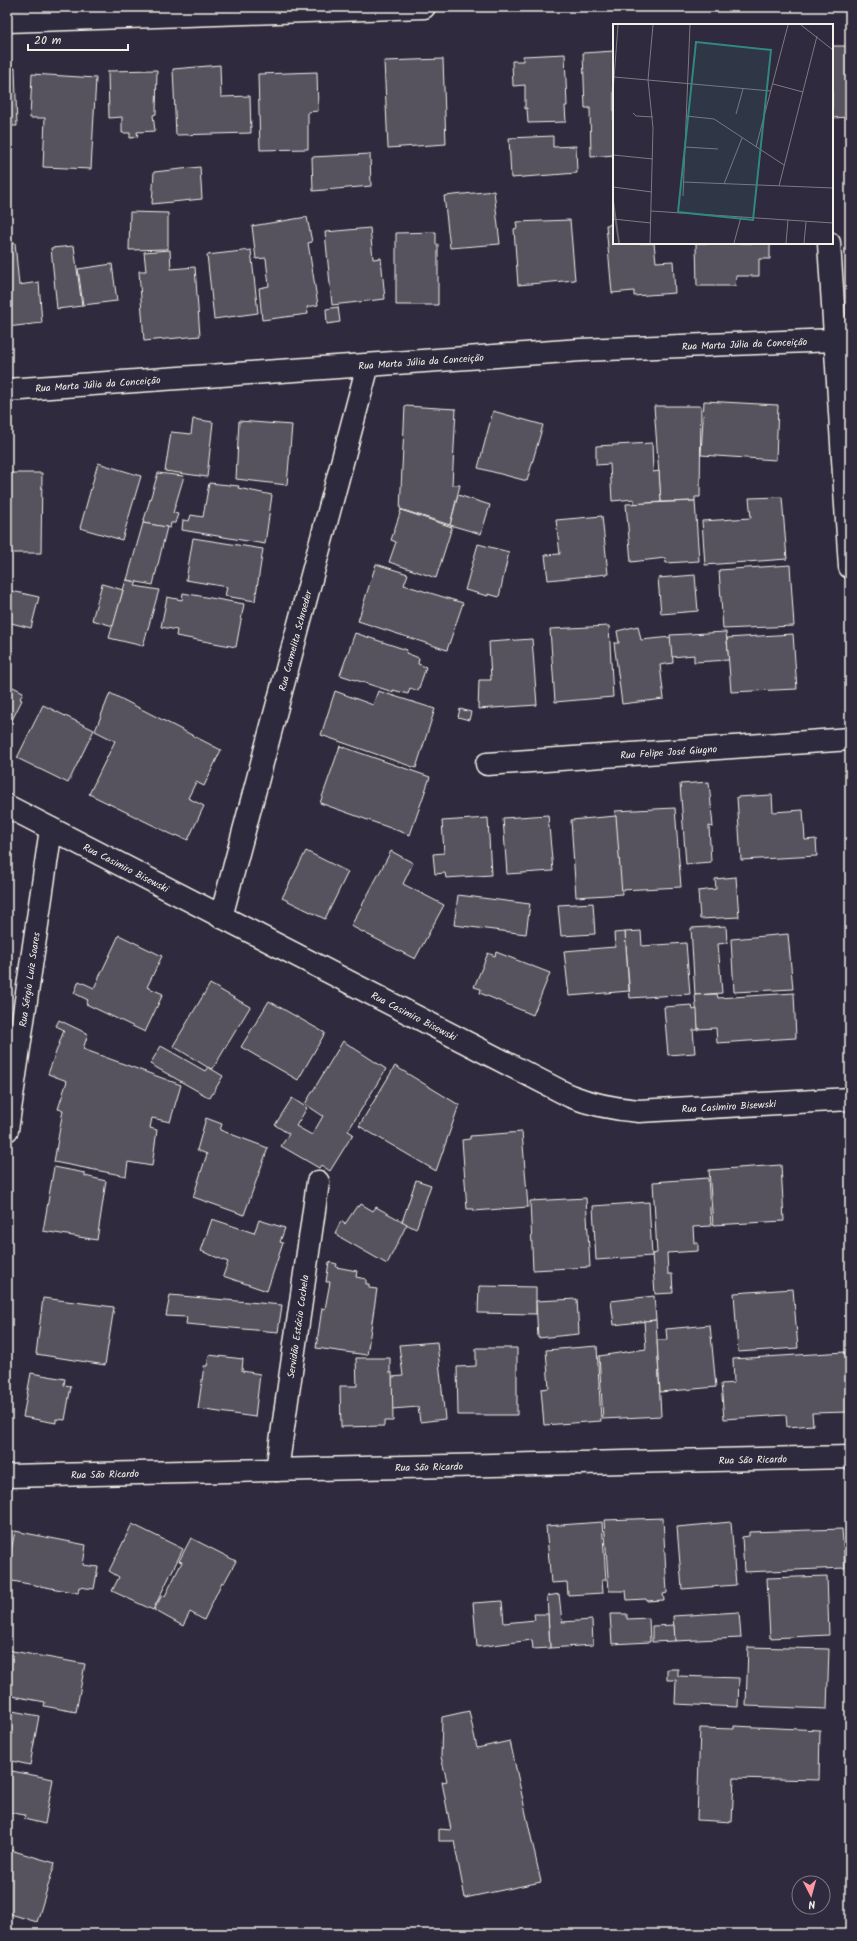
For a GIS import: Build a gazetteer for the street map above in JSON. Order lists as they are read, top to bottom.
{
  "streets": {
    "street": [
      "Rua Marta Júlia da Conceição",
      "Rua Carmelita Schroeder",
      "Rua Felipe José Giugno",
      "Rua Casimiro Bisewski",
      "Rua Sérgio Luiz Soares",
      "Servidão Estácio Cochela",
      "Rua São Ricardo"
    ]
  },
  "crossings": [
    ["Rua Marta Júlia da Conceição", "Rua Carmelita Schroeder"],
    ["Rua Carmelita Schroeder", "Rua Casimiro Bisewski"],
    ["Rua Casimiro Bisewski", "Rua Sérgio Luiz Soares"],
    ["Servidão Estácio Cochela", "Rua São Ricardo"]
  ],
  "scale_bar": "20 m",
  "north": "bottom"
}
